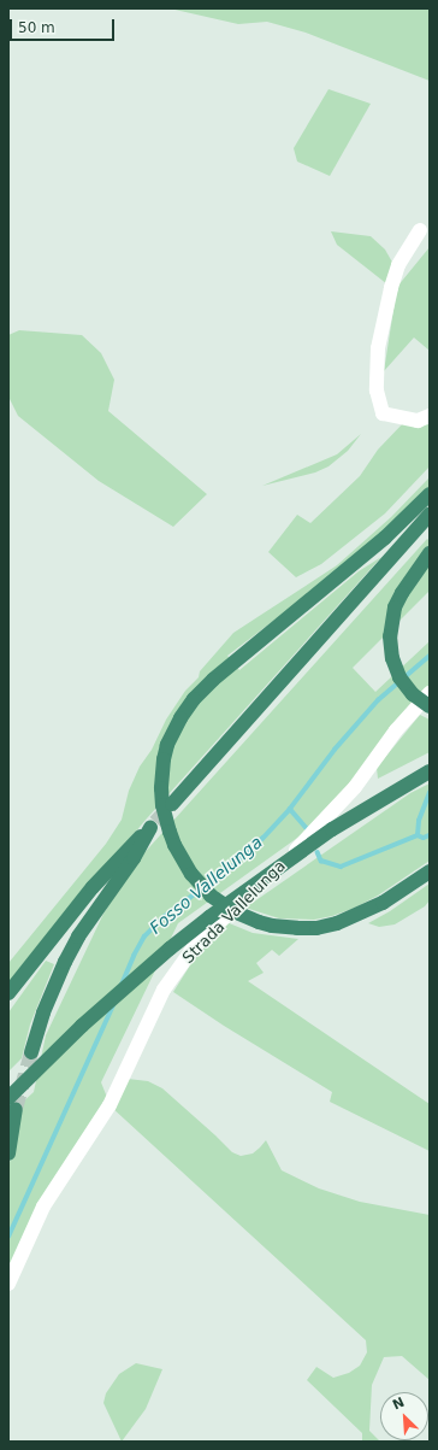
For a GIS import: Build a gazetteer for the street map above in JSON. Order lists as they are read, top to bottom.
{
  "streets": {
    "street": ["Strada Vallelunga"]
  },
  "water": ["Fosso Vallelunga"],
  "scale_bar": "50 m",
  "north": "top left"
}
